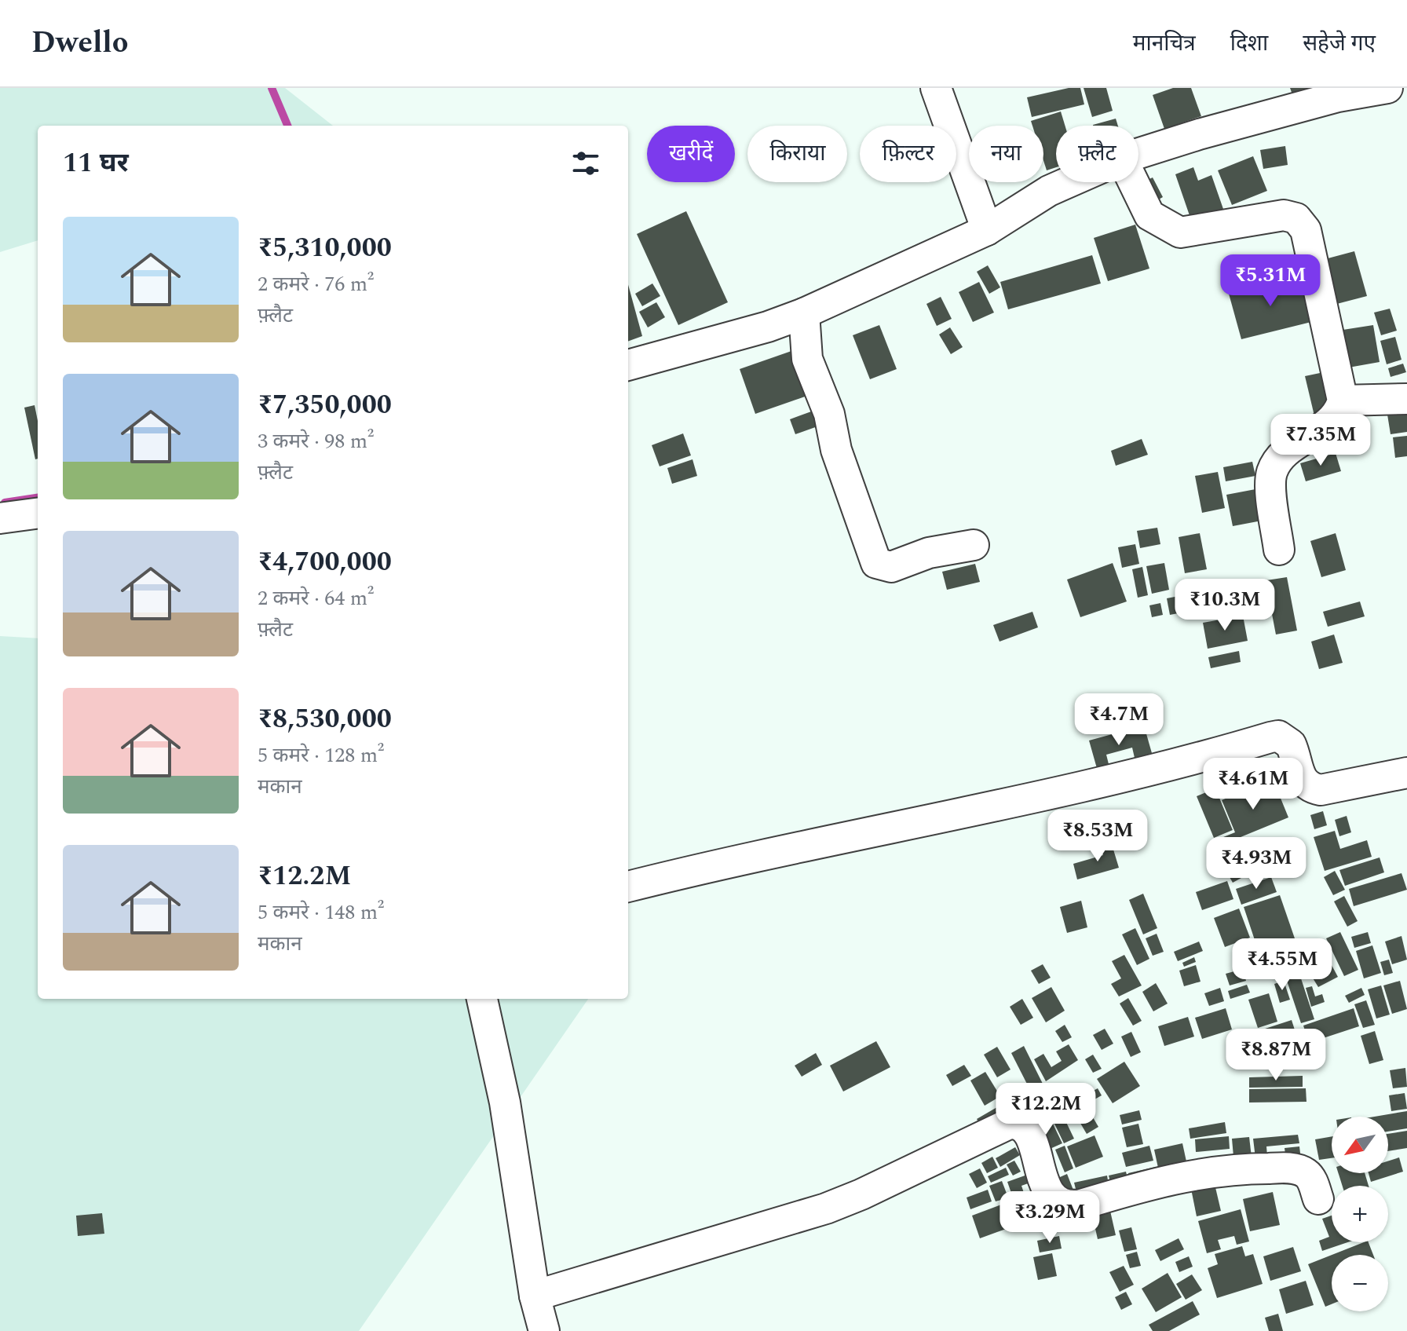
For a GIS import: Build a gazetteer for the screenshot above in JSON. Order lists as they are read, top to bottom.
{
  "north": "bottom left",
  "page": {
    "header": "Dwello",
    "nav": ["मानचित्र", "दिशा", "सहेजे गए"],
    "chip": [
      "खरीदें",
      "किराया",
      "फ़िल्टर",
      "नया",
      "फ़्लैट"
    ],
    "heading": "11 घर",
    "list": [
      {
        "name": "₹5,310,000",
        "note": "2 कमरे · 76 m² · फ़्लैट"
      },
      {
        "name": "₹7,350,000",
        "note": "3 कमरे · 98 m² · फ़्लैट"
      },
      {
        "name": "₹4,700,000",
        "note": "2 कमरे · 64 m² · फ़्लैट"
      },
      {
        "name": "₹8,530,000",
        "note": "5 कमरे · 128 m² · मकान"
      },
      {
        "name": "₹12.2M",
        "note": "5 कमरे · 148 m² · मकान"
      }
    ],
    "price": [
      "₹5.31M",
      "₹7.35M",
      "₹10.3M",
      "₹4.7M",
      "₹4.61M",
      "₹8.53M",
      "₹4.93M",
      "₹4.55M",
      "₹8.87M",
      "₹12.2M",
      "₹3.29M"
    ],
    "map_buttons": ["+", "−"]
  }
}
